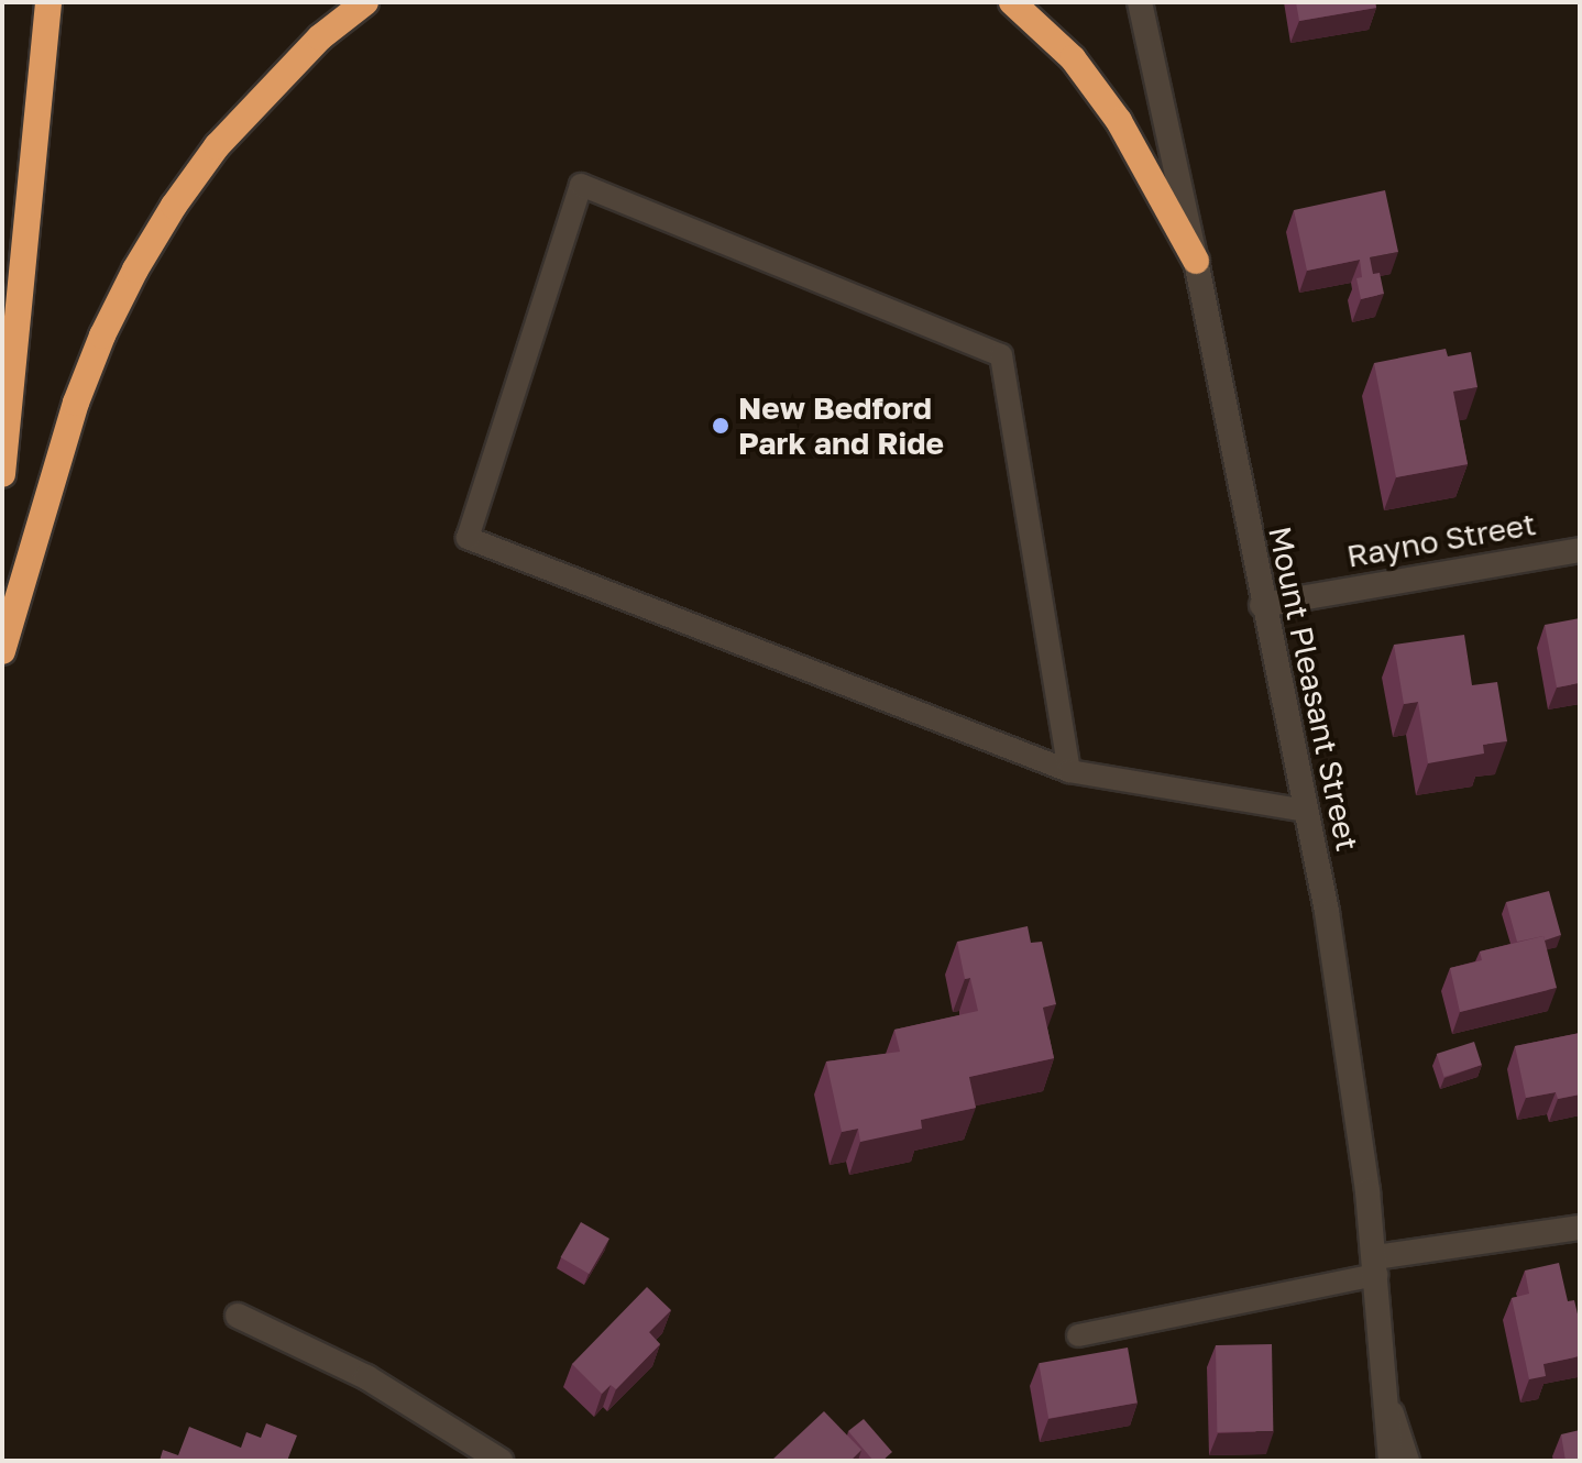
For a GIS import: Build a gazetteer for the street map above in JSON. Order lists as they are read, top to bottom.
{
  "streets": {
    "main road": ["Rayno Street", "Mount Pleasant Street"]
  },
  "crossings": [
    ["Rayno Street", "Mount Pleasant Street"]
  ],
  "places": ["New Bedford Park and Ride"]
}
